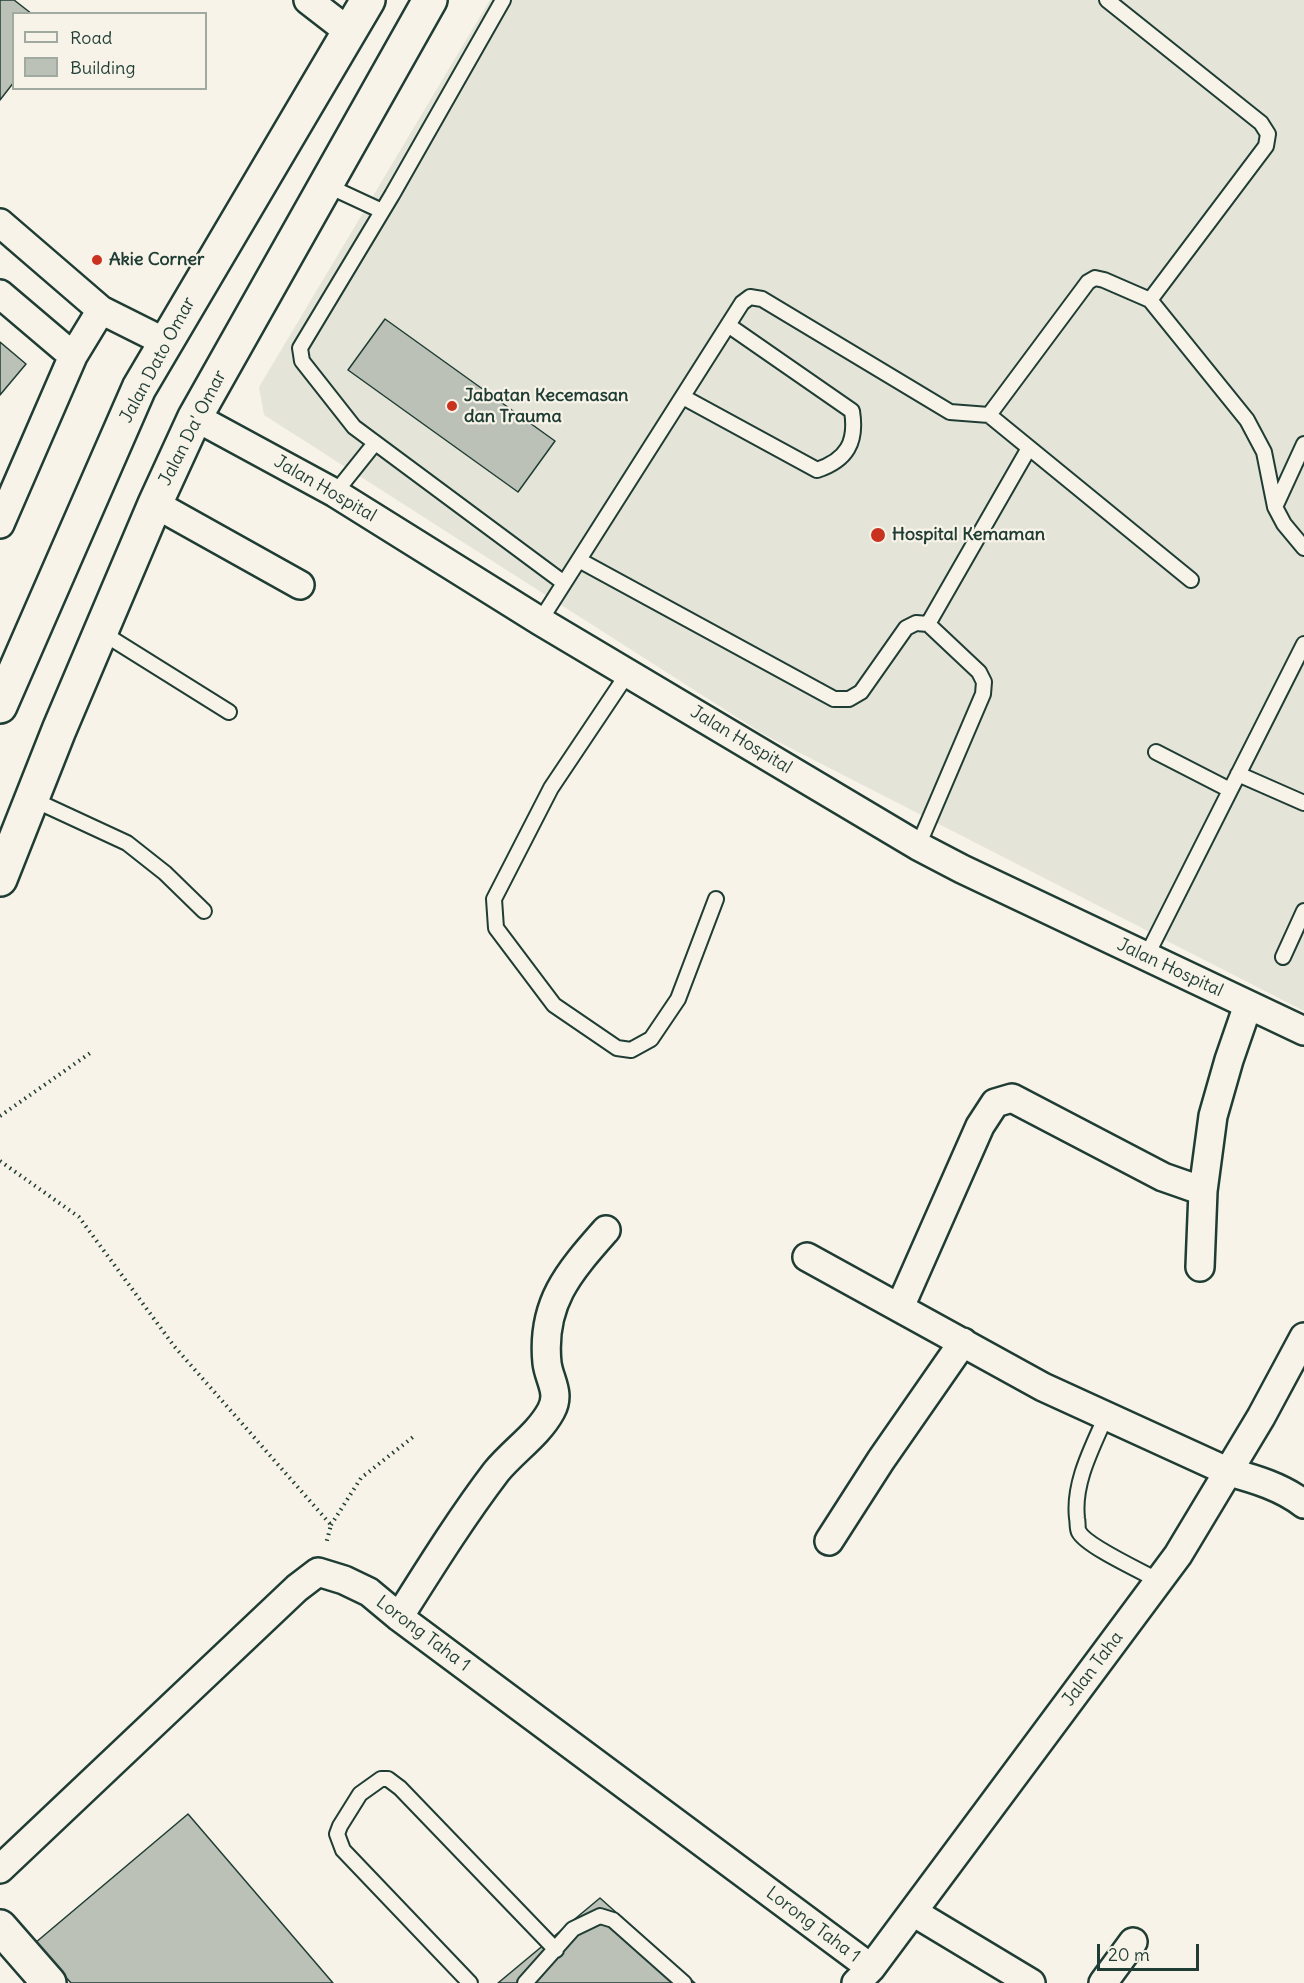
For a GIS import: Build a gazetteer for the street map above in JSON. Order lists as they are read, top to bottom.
{
  "streets": {
    "main road": ["Jalan Dato Omar", "Jalan Da' Omar"],
    "street": ["Jalan Hospital", "Lorong Taha 1", "Jalan Taha"]
  },
  "crossings": [
    ["Jalan Da' Omar", "Jalan Hospital"],
    ["Lorong Taha 1", "Jalan Taha"]
  ],
  "places": ["Akie Corner", "Jabatan Kecemasan dan Trauma", "Hospital Kemaman"],
  "legend": ["Road", "Building"],
  "scale_bar": "20 m"
}
